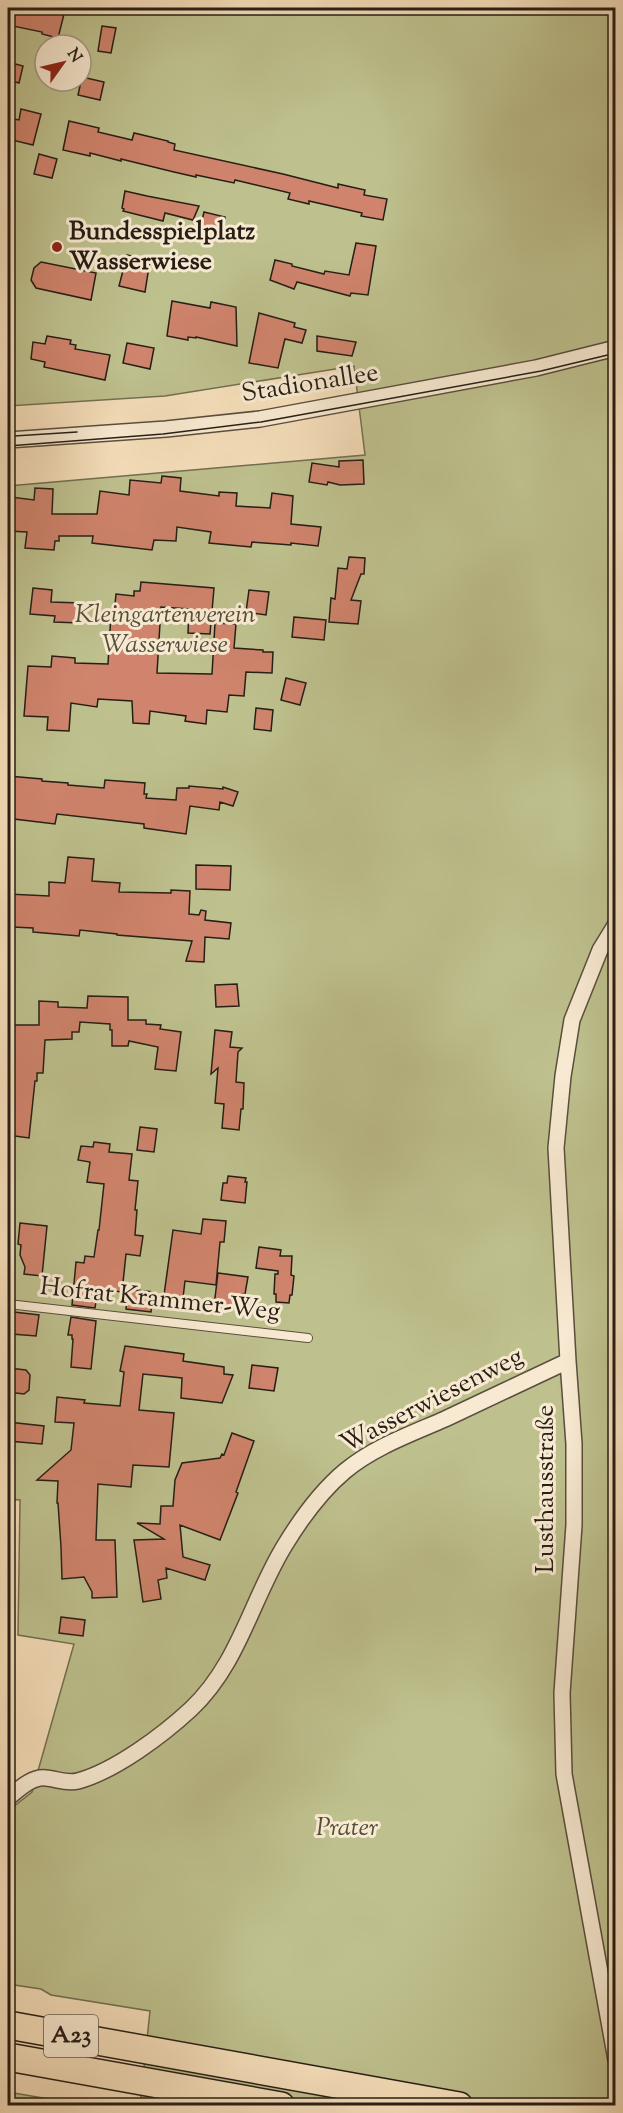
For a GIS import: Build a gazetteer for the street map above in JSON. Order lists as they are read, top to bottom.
{
  "streets": {
    "highway": ["A23"],
    "street": ["Stadionallee", "Wasserwiesenweg", "Lusthausstraße"],
    "lane": ["Hofrat Krammer-Weg"]
  },
  "crossings": [
    ["Wasserwiesenweg", "Lusthausstraße"]
  ],
  "parks": ["Kleingartenverein Wasserwiese", "Prater"],
  "places": ["Bundesspielplatz Wasserwiese"],
  "north": "top right"
}
